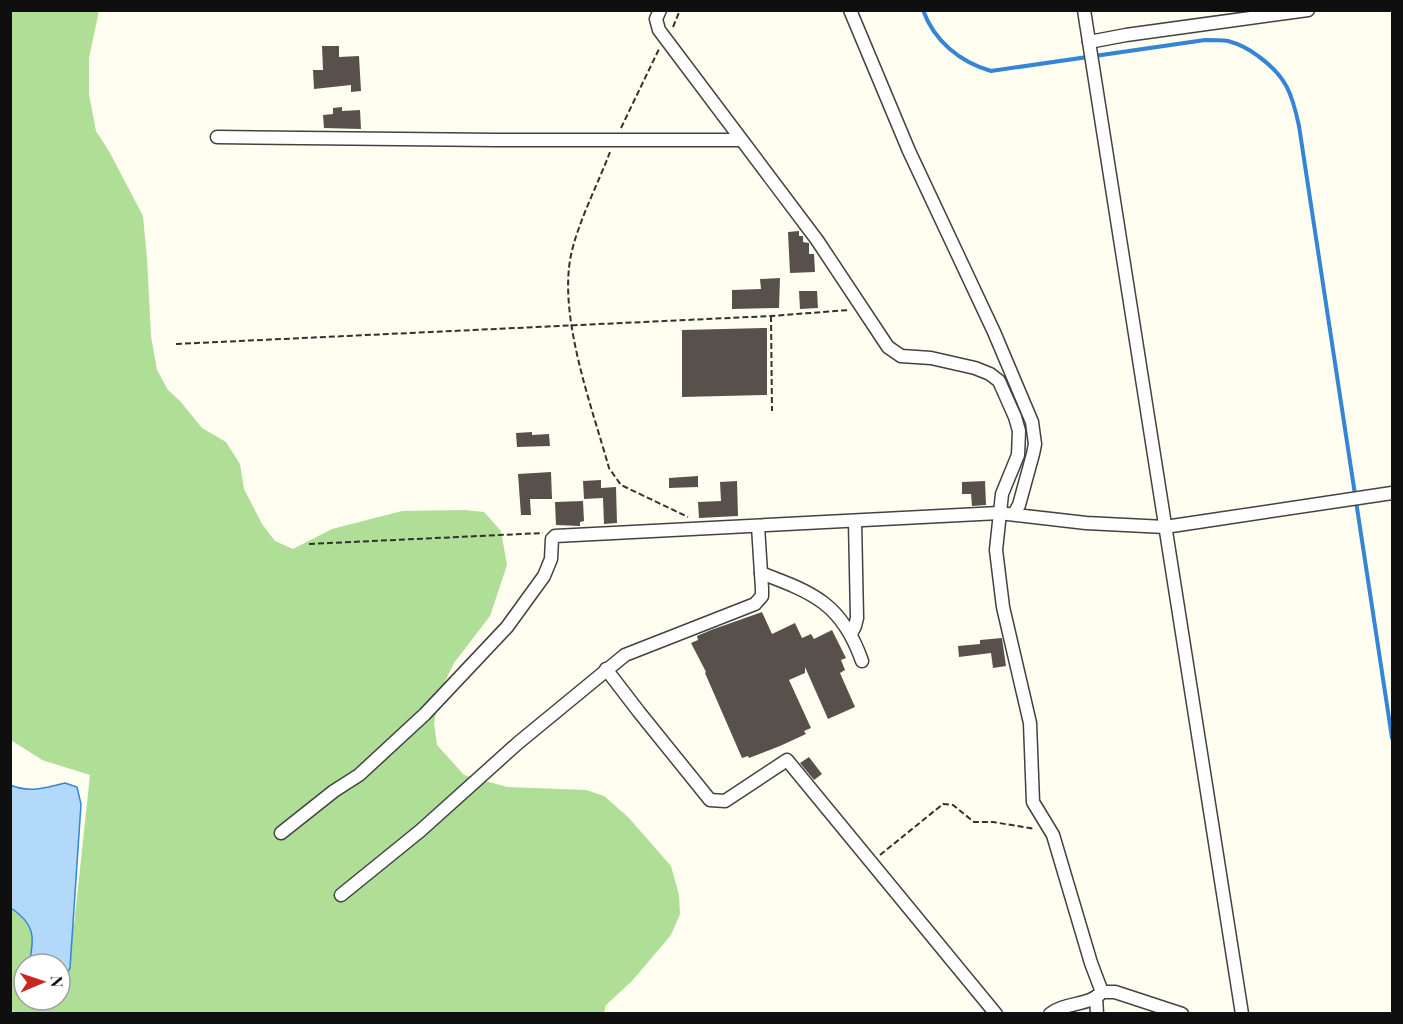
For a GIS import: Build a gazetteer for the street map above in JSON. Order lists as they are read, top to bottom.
{
  "north": "right"
}
